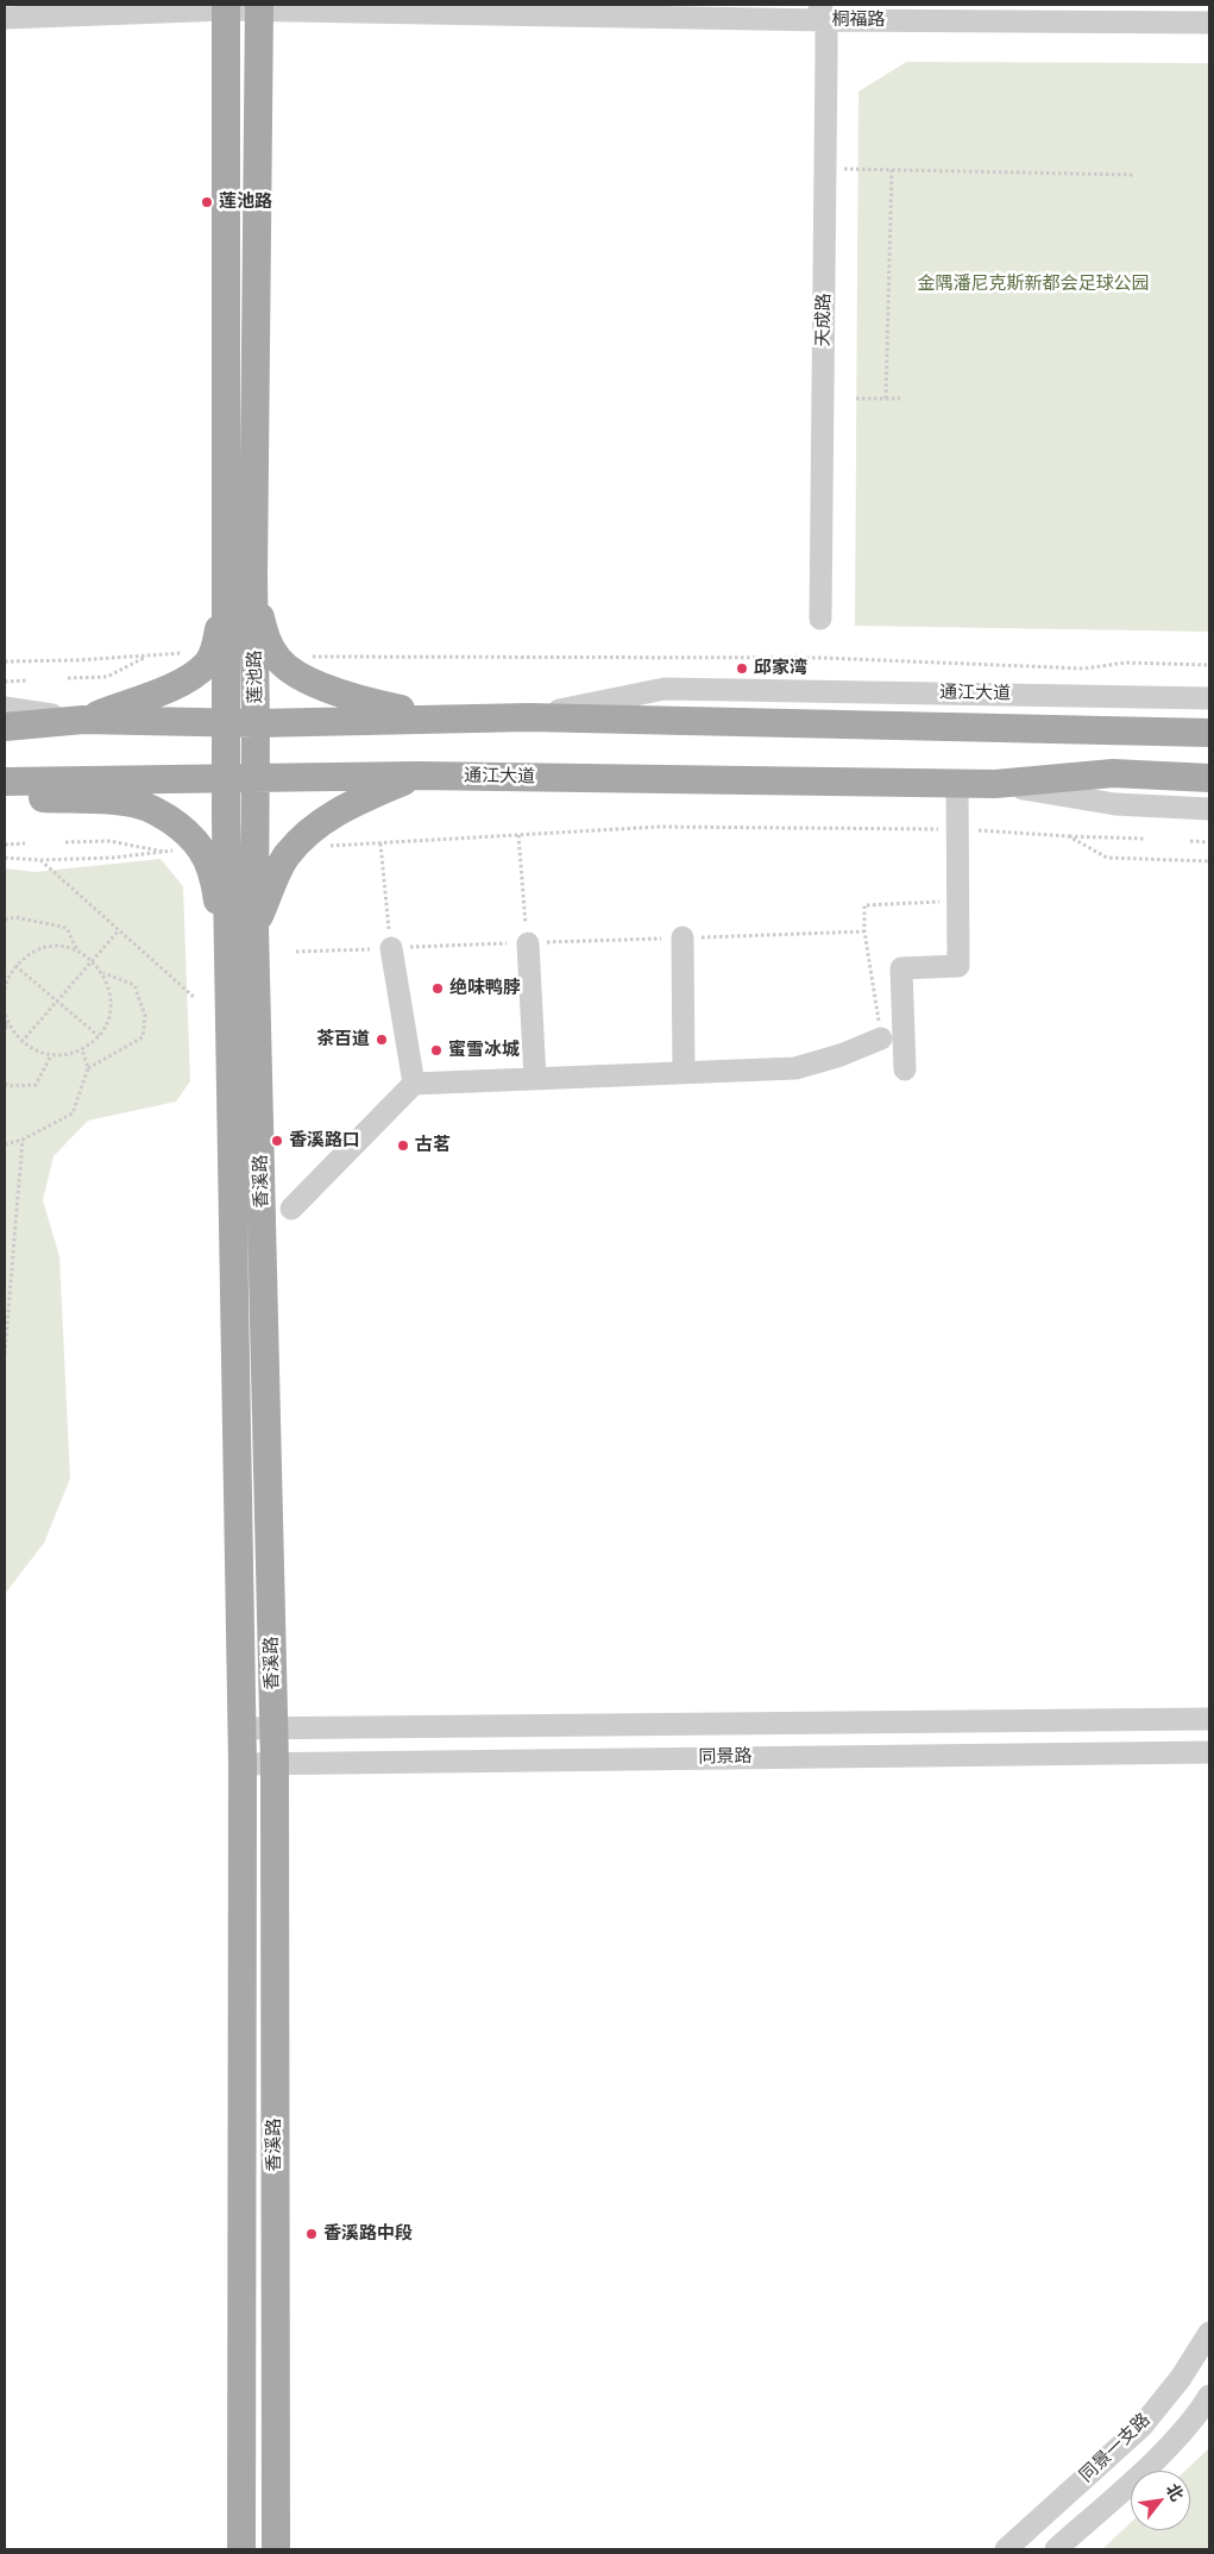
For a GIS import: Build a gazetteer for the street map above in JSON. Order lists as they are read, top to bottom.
{
  "streets": {
    "main road": ["莲池路", "通江大道", "香溪路"],
    "street": [
      "桐福路",
      "天成路",
      "同景路",
      "同景一支路"
    ]
  },
  "crossings": [
    ["桐福路", "天成路"],
    ["桐福路", "莲池路"],
    ["莲池路", "通江大道"],
    ["莲池路", "香溪路"],
    ["通江大道", "香溪路"],
    ["香溪路", "同景路"]
  ],
  "parks": ["金隅潘尼克斯新都会足球公园"],
  "places": [
    "莲池路",
    "邱家湾",
    "绝味鸭脖",
    "茶百道",
    "蜜雪冰城",
    "香溪路口",
    "古茗",
    "香溪路中段"
  ],
  "north": "top right"
}
